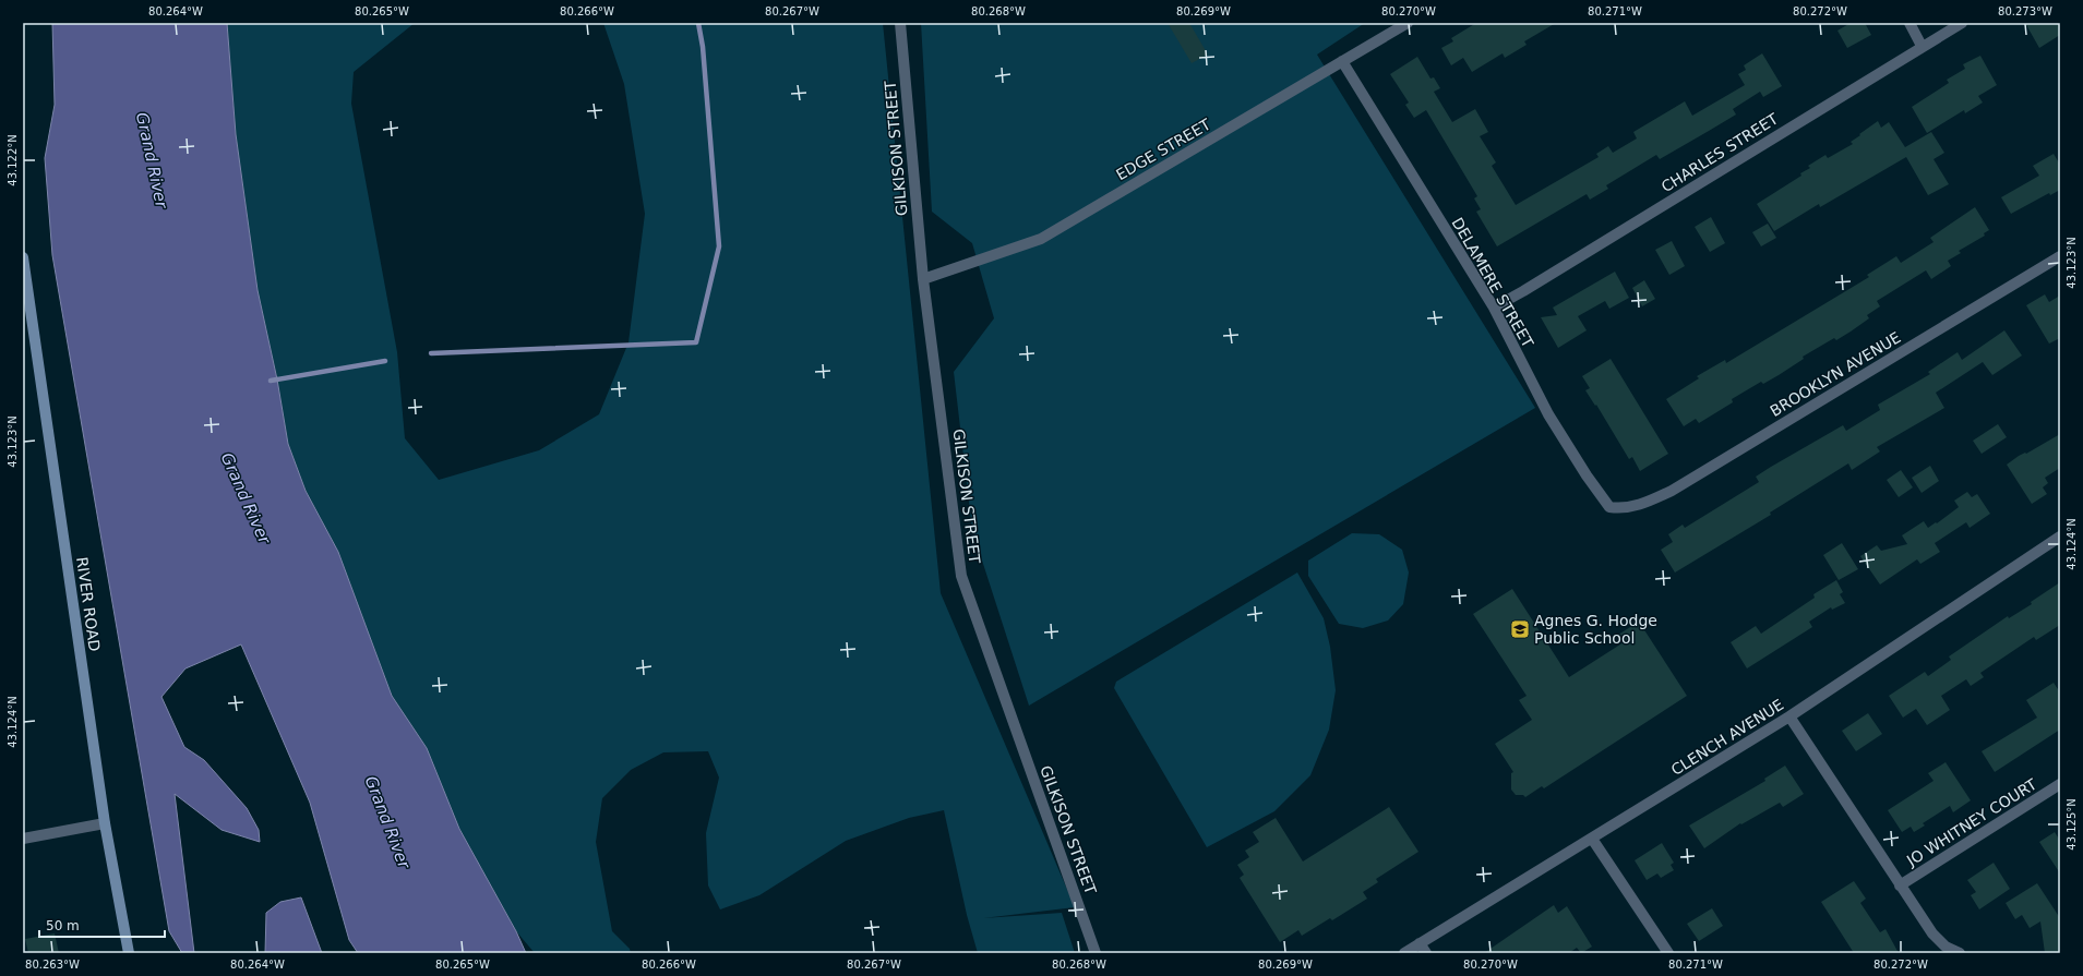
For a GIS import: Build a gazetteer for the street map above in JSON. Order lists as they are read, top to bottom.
{
  "streets": {
    "street": [
      "GILKISON STREET",
      "EDGE STREET",
      "CHARLES STREET",
      "DELAMERE STREET",
      "BROOKLYN AVENUE",
      "RIVER ROAD",
      "CLENCH AVENUE",
      "JO WHITNEY COURT"
    ]
  },
  "crossings": [
    ["GILKISON STREET", "EDGE STREET"],
    ["EDGE STREET", "DELAMERE STREET"],
    ["CHARLES STREET", "DELAMERE STREET"],
    ["DELAMERE STREET", "BROOKLYN AVENUE"],
    ["CLENCH AVENUE", "JO WHITNEY COURT"]
  ],
  "water": ["Grand River"],
  "places": {
    "school or university": ["Agnes G. Hodge Public School"]
  },
  "scale_bar": "50 m",
  "coordinates": [
    "80.264°W",
    "80.265°W",
    "80.266°W",
    "80.267°W",
    "80.268°W",
    "80.269°W",
    "80.270°W",
    "80.271°W",
    "80.272°W",
    "80.273°W",
    "43.122°N",
    "43.123°N",
    "43.124°N",
    "43.125°N",
    "80.263°W"
  ]
}
